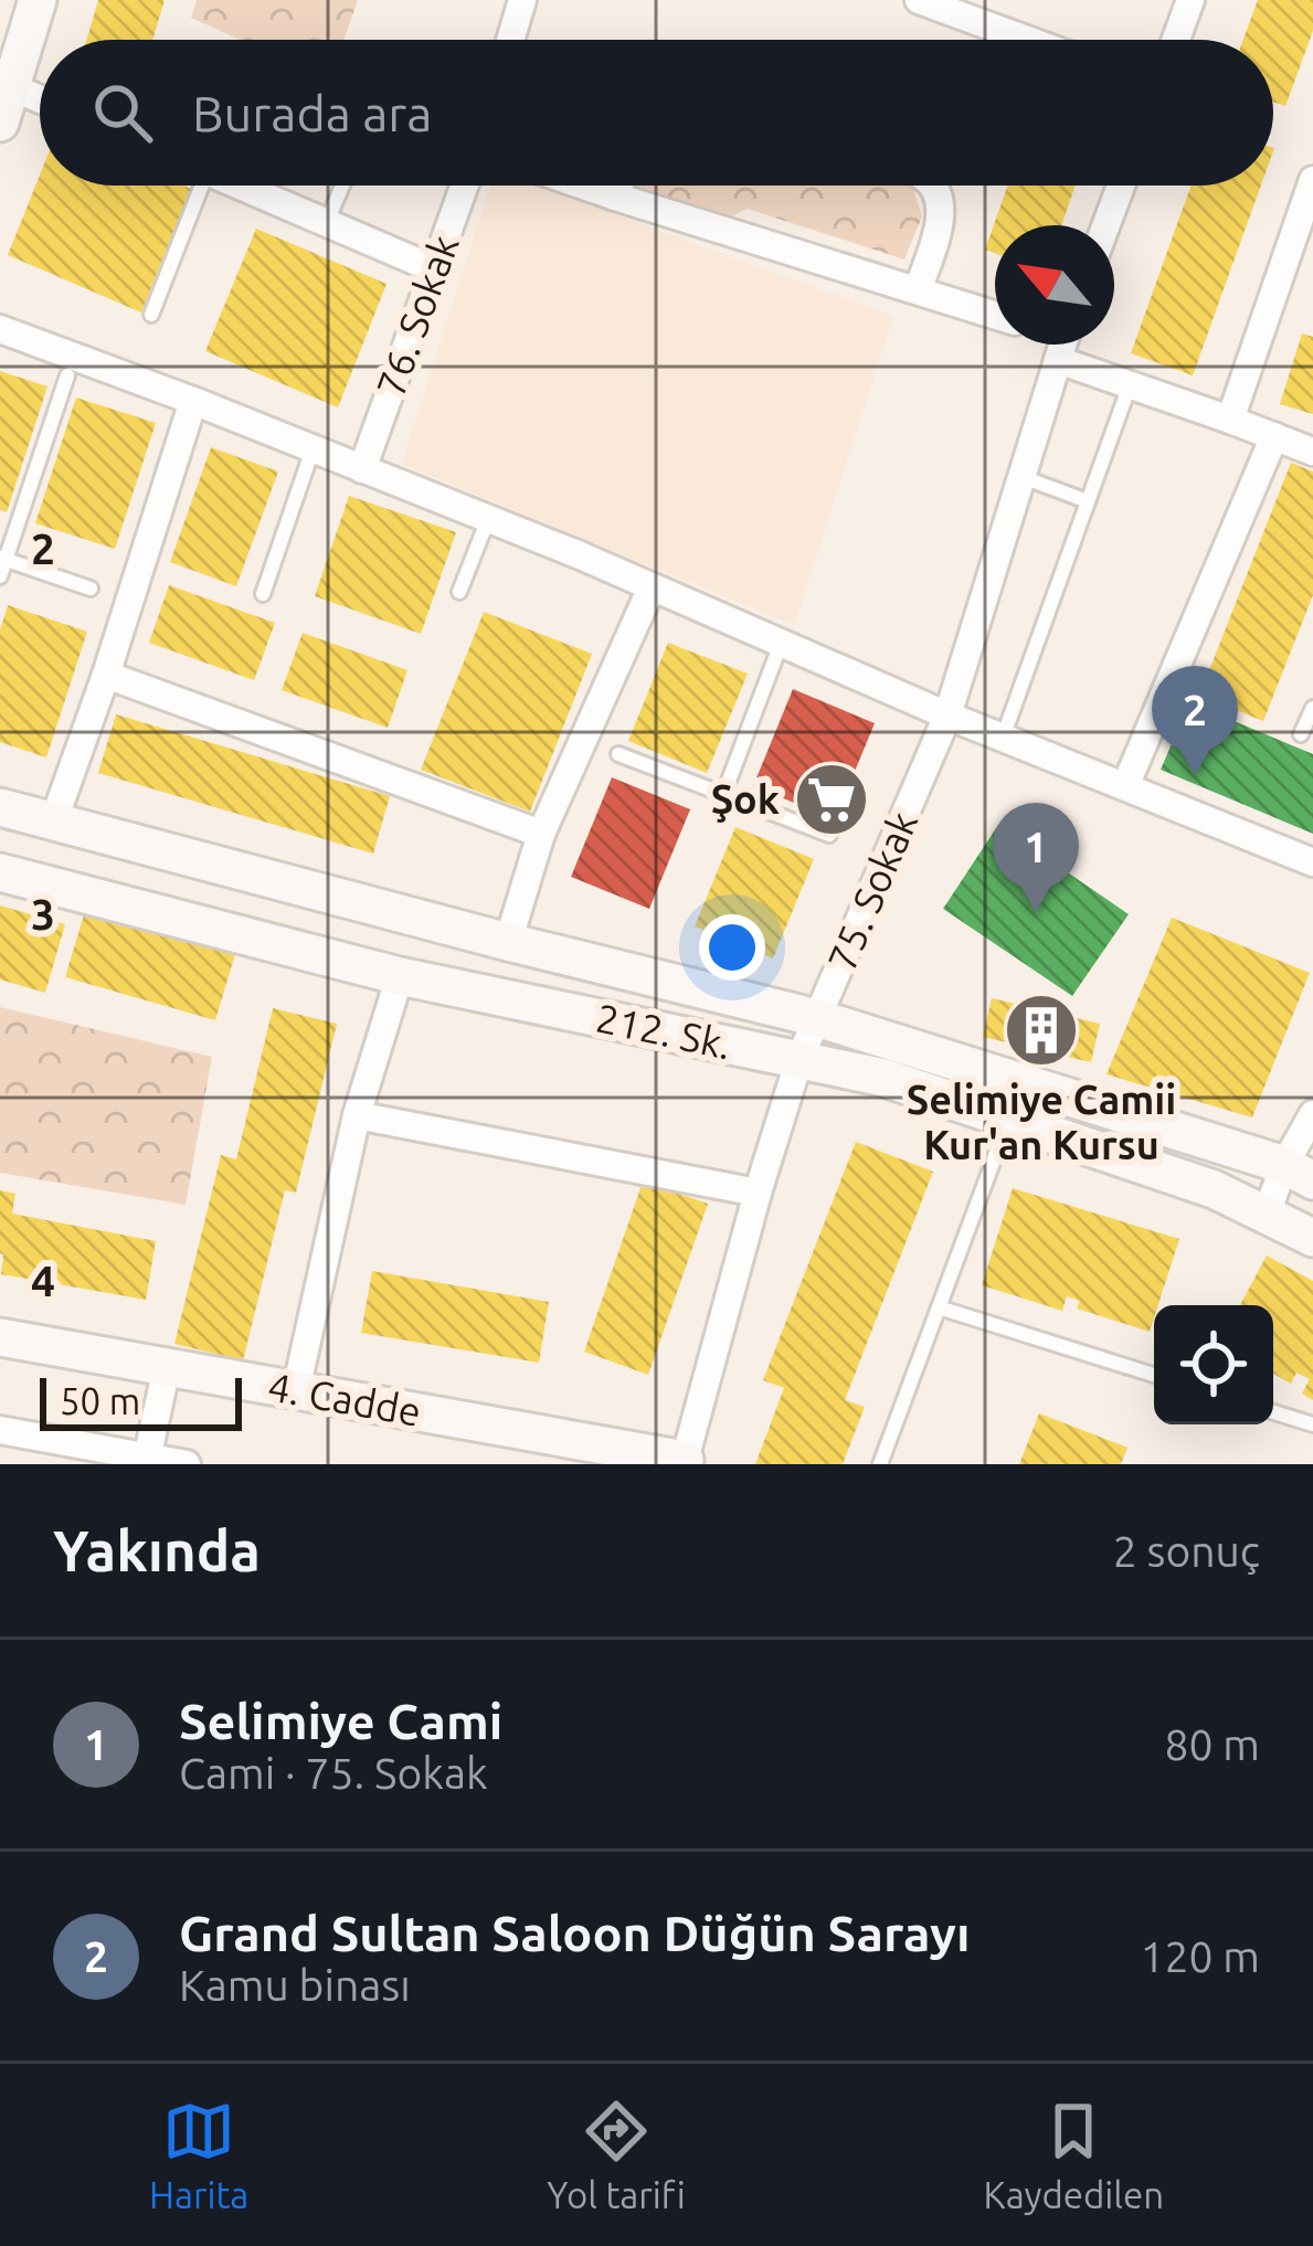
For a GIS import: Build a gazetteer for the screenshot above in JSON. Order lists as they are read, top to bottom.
{
  "streets": {
    "street": [
      "76. Sokak",
      "75. Sokak",
      "212. Sk.",
      "4. Cadde"
    ]
  },
  "crossings": [
    ["75. Sokak", "212. Sk."],
    ["75. Sokak", "4. Cadde"]
  ],
  "places": {
    "supermarket": ["Şok"],
    "building": ["Selimiye Camii Kur'an Kursu"]
  },
  "scale_bar": "50 m",
  "north": "top left",
  "page": {
    "search": "Burada ara",
    "pins": ["2", "1"],
    "scale": "50 m",
    "heading": ["Yakında", "2 sonuç"],
    "list": [
      {
        "mark": "1",
        "name": "Selimiye Cami",
        "note": "Cami · 75. Sokak",
        "value": "80 m"
      },
      {
        "mark": "2",
        "name": "Grand Sultan Saloon Düğün Sarayı",
        "note": "Kamu binası",
        "value": "120 m"
      }
    ],
    "nav": ["Harita", "Yol tarifi", "Kaydedilen"]
  },
  "grid": {
    "rows": ["2", "3", "4"]
  }
}
